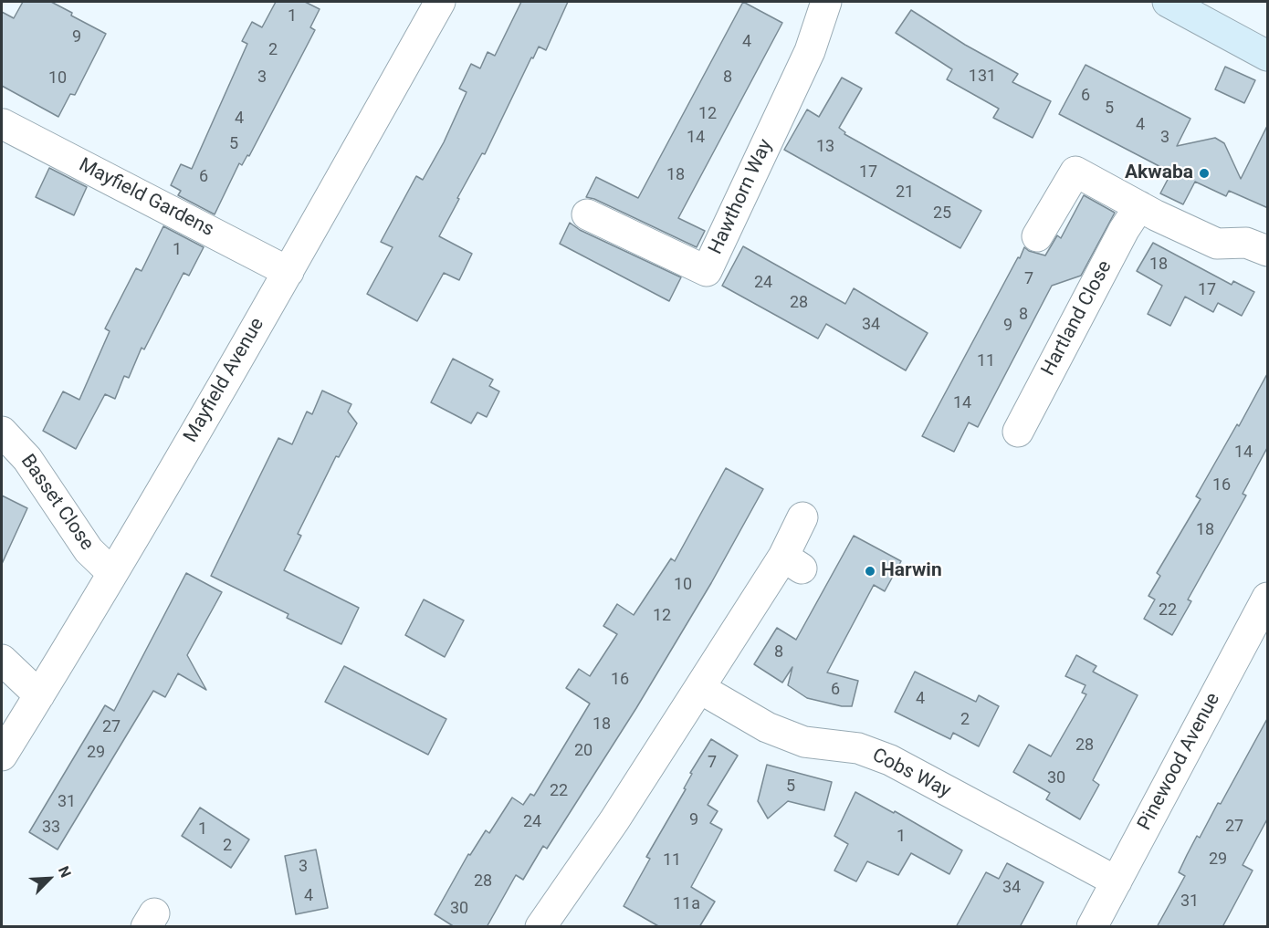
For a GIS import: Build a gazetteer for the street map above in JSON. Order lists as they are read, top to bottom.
{
  "streets": {
    "street": [
      "Hawthorn Way",
      "Mayfield Gardens",
      "Hartland Close",
      "Mayfield Avenue",
      "Basset Close",
      "Pinewood Avenue",
      "Cobs Way"
    ]
  },
  "crossings": [
    ["Mayfield Gardens", "Mayfield Avenue"],
    ["Mayfield Avenue", "Basset Close"],
    ["Pinewood Avenue", "Cobs Way"]
  ],
  "places": ["Akwaba", "Harwin"],
  "house_numbers": [
    "1",
    "9",
    "4",
    "2",
    "131",
    "3",
    "8",
    "10",
    "6",
    "5",
    "12",
    "4",
    "4",
    "14",
    "3",
    "5",
    "13",
    "17",
    "18",
    "6",
    "21",
    "25",
    "1",
    "18",
    "7",
    "24",
    "17",
    "28",
    "8",
    "34",
    "9",
    "11",
    "14",
    "14",
    "16",
    "18",
    "10",
    "22",
    "12",
    "8",
    "16",
    "6",
    "4",
    "2",
    "18",
    "27",
    "28",
    "20",
    "29",
    "7",
    "30",
    "5",
    "22",
    "31",
    "9",
    "24",
    "27",
    "33",
    "1",
    "1",
    "2",
    "29",
    "11",
    "3",
    "28",
    "34",
    "4",
    "31",
    "11a",
    "30"
  ],
  "north": "top right"
}
